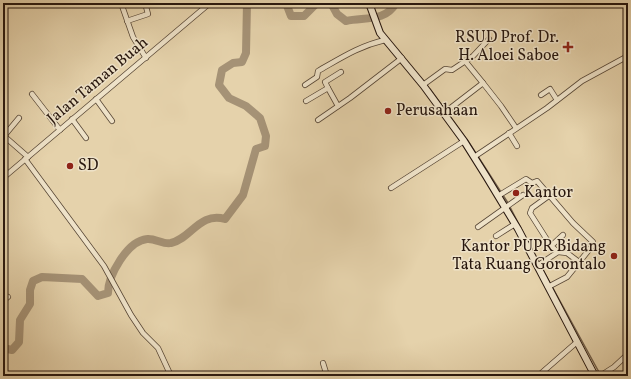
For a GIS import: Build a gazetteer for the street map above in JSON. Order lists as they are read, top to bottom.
{
  "streets": {
    "street": ["Jalan Taman Buah"]
  },
  "places": {
    "health": ["RSUD Prof. Dr. H. Aloei Saboe"],
    "other": [
      "Perusahaan",
      "SD",
      "Kantor",
      "Kantor PUPR Bidang Tata Ruang Gorontalo"
    ]
  }
}
